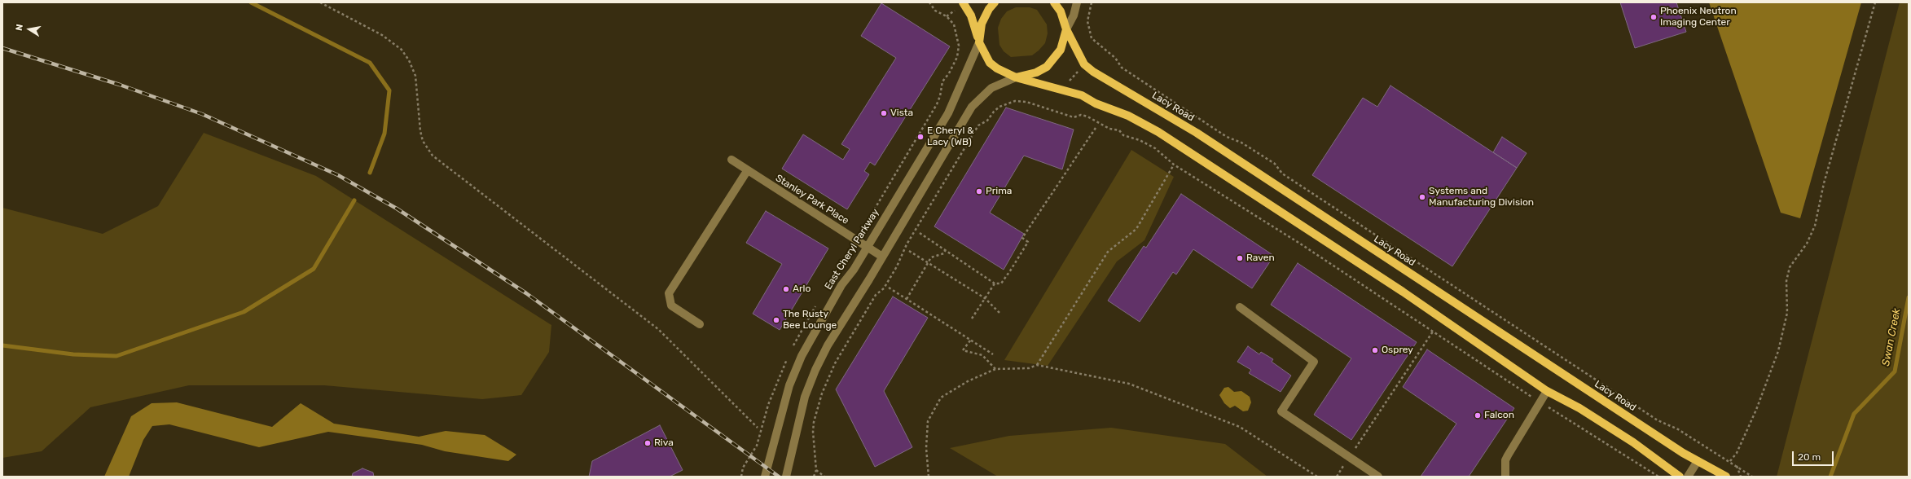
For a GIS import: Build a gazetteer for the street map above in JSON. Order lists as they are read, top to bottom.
{
  "streets": {
    "main road": ["Lacy Road"],
    "street": ["Stanley Park Place", "East Cheryl Parkway"]
  },
  "crossings": [
    ["Stanley Park Place", "East Cheryl Parkway"]
  ],
  "water": ["Swan Creek"],
  "places": [
    "Phoenix Neutron Imaging Center",
    "Vista",
    "E Cheryl & Lacy (WB)",
    "Prima",
    "Systems and Manufacturing Division",
    "Raven",
    "Arlo",
    "The Rusty Bee Lounge",
    "Osprey",
    "Falcon",
    "Riva"
  ],
  "scale_bar": "20 m",
  "north": "left"
}
